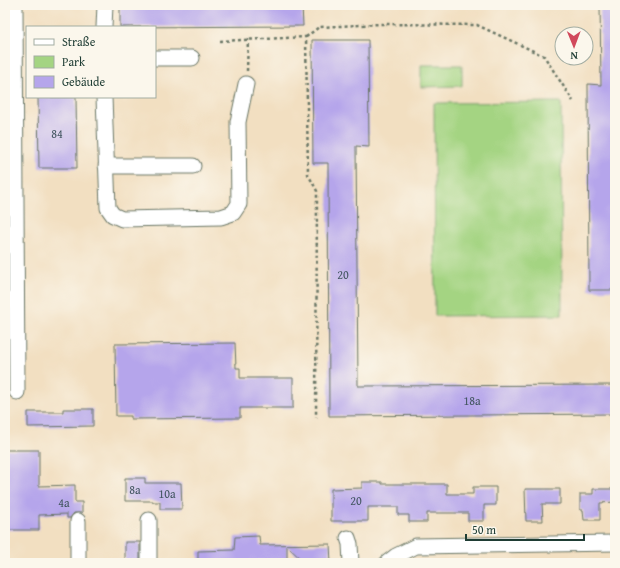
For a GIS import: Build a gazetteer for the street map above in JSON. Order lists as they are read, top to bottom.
{
  "house_numbers": [
    "84",
    "20",
    "18a",
    "8a",
    "10a",
    "20",
    "4a"
  ],
  "legend": ["Straße", "Park", "Gebäude"],
  "scale_bar": "50 m",
  "north": "bottom"
}
